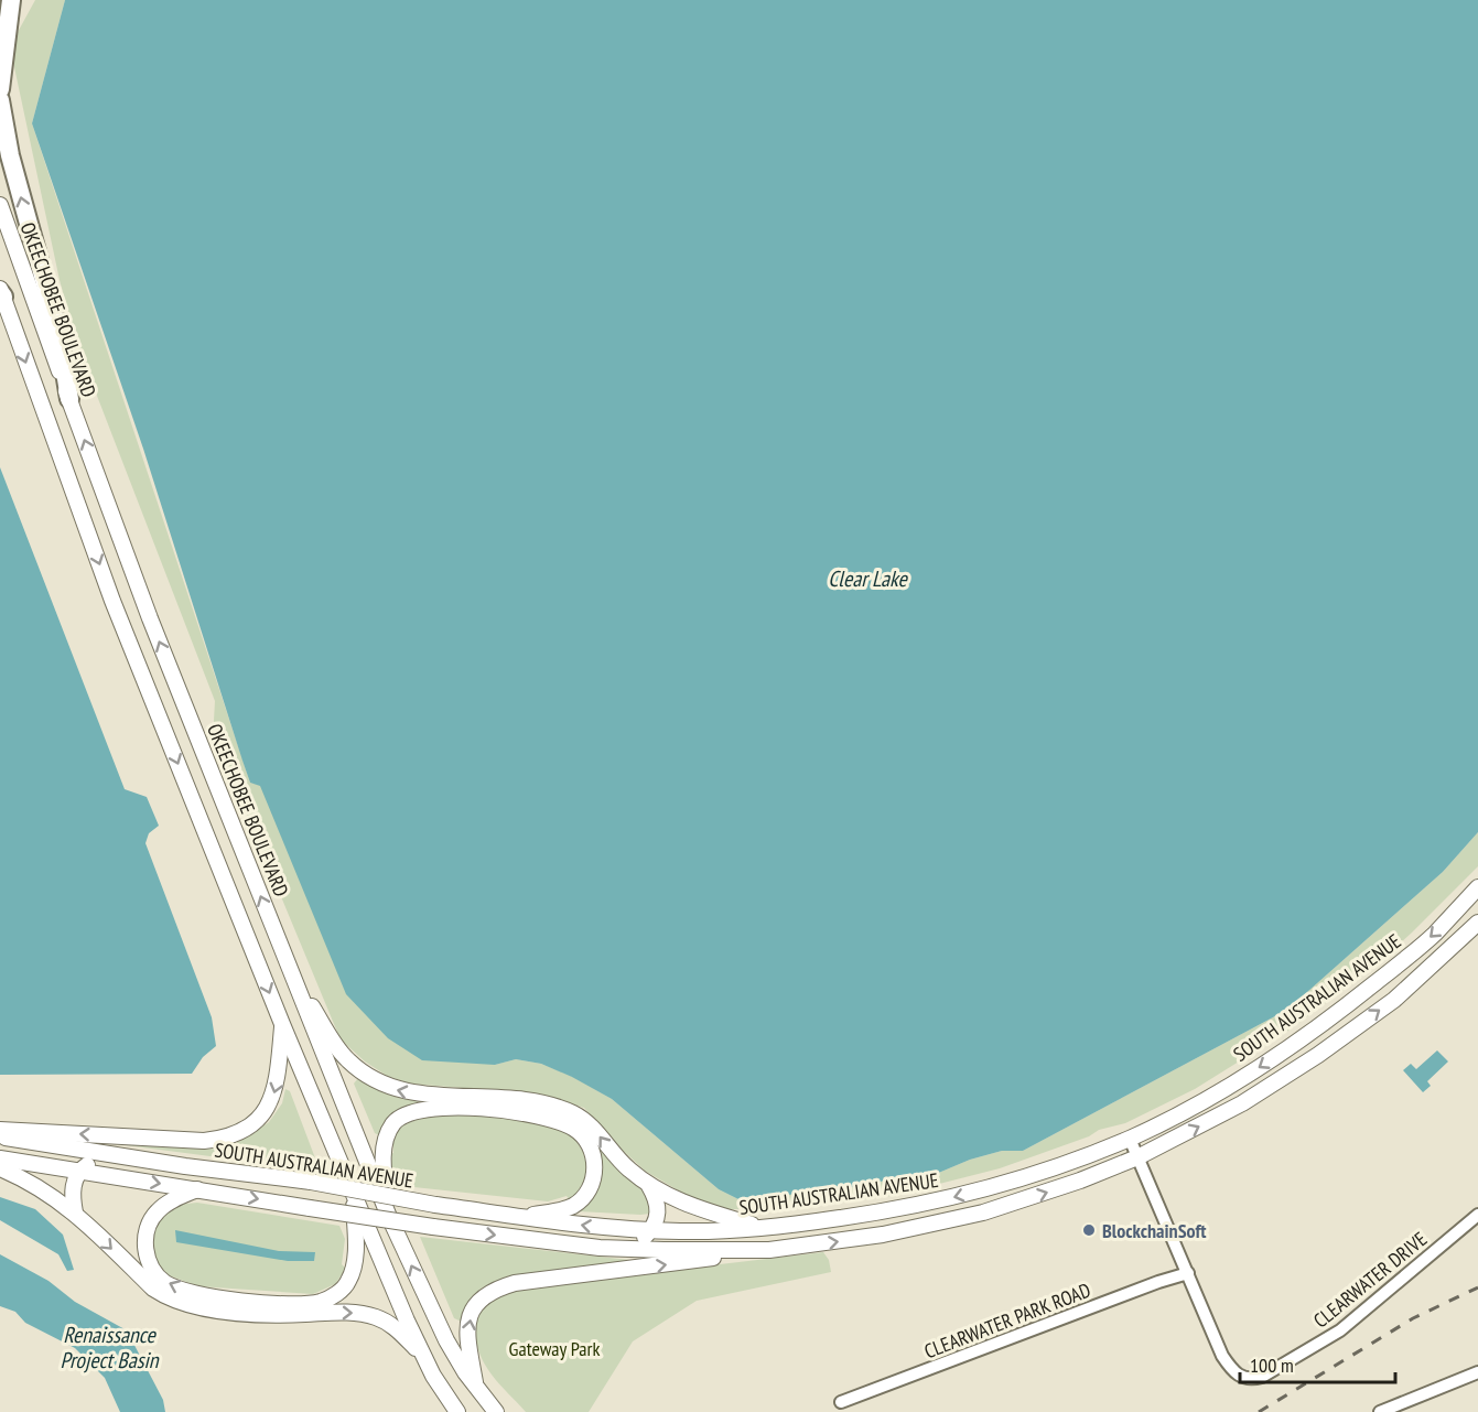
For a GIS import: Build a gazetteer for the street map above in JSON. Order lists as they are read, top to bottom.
{
  "streets": {
    "main road": ["OKEECHOBEE BOULEVARD", "SOUTH AUSTRALIAN AVENUE"],
    "street": ["CLEARWATER DRIVE", "CLEARWATER PARK ROAD"]
  },
  "crossings": [
    ["CLEARWATER DRIVE", "CLEARWATER PARK ROAD"]
  ],
  "water": ["Clear Lake", "Renaissance Project Basin"],
  "parks": ["Gateway Park"],
  "places": ["BlockchainSoft"],
  "scale_bar": "100 m"
}
